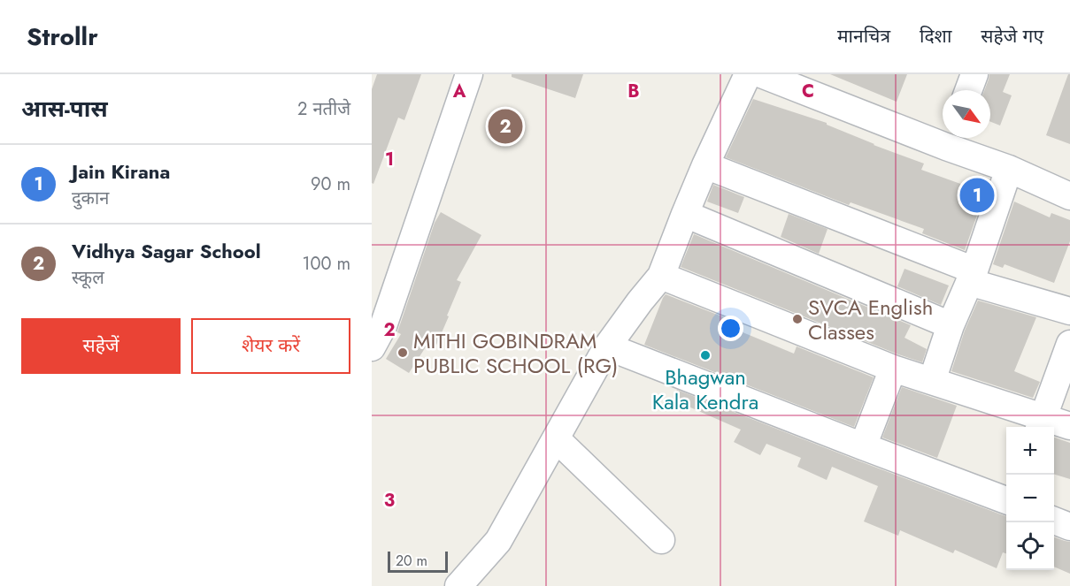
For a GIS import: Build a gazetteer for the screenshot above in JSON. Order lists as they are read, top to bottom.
{
  "places": ["SVCA English Classes", "MITHI GOBINDRAM PUBLIC SCHOOL (RG)", "Bhagwan Kala Kendra"],
  "scale_bar": "20 m",
  "north": "bottom right",
  "page": {
    "header": "Strollr",
    "nav": ["मानचित्र", "दिशा", "सहेजे गए"],
    "heading": ["आस-पास", "2 नतीजे"],
    "pins": ["2", "1"],
    "list": [
      {
        "mark": "1",
        "name": "Jain Kirana",
        "note": "दुकान",
        "value": "90 m"
      },
      {
        "mark": "2",
        "name": "Vidhya Sagar School",
        "note": "स्कूल",
        "value": "100 m"
      }
    ],
    "buttons": ["सहेजें", "शेयर करें"],
    "map_buttons": ["+", "−"],
    "scale": "20 m"
  },
  "grid": {
    "columns": ["A", "B", "C"],
    "rows": ["1", "2", "3"]
  }
}
